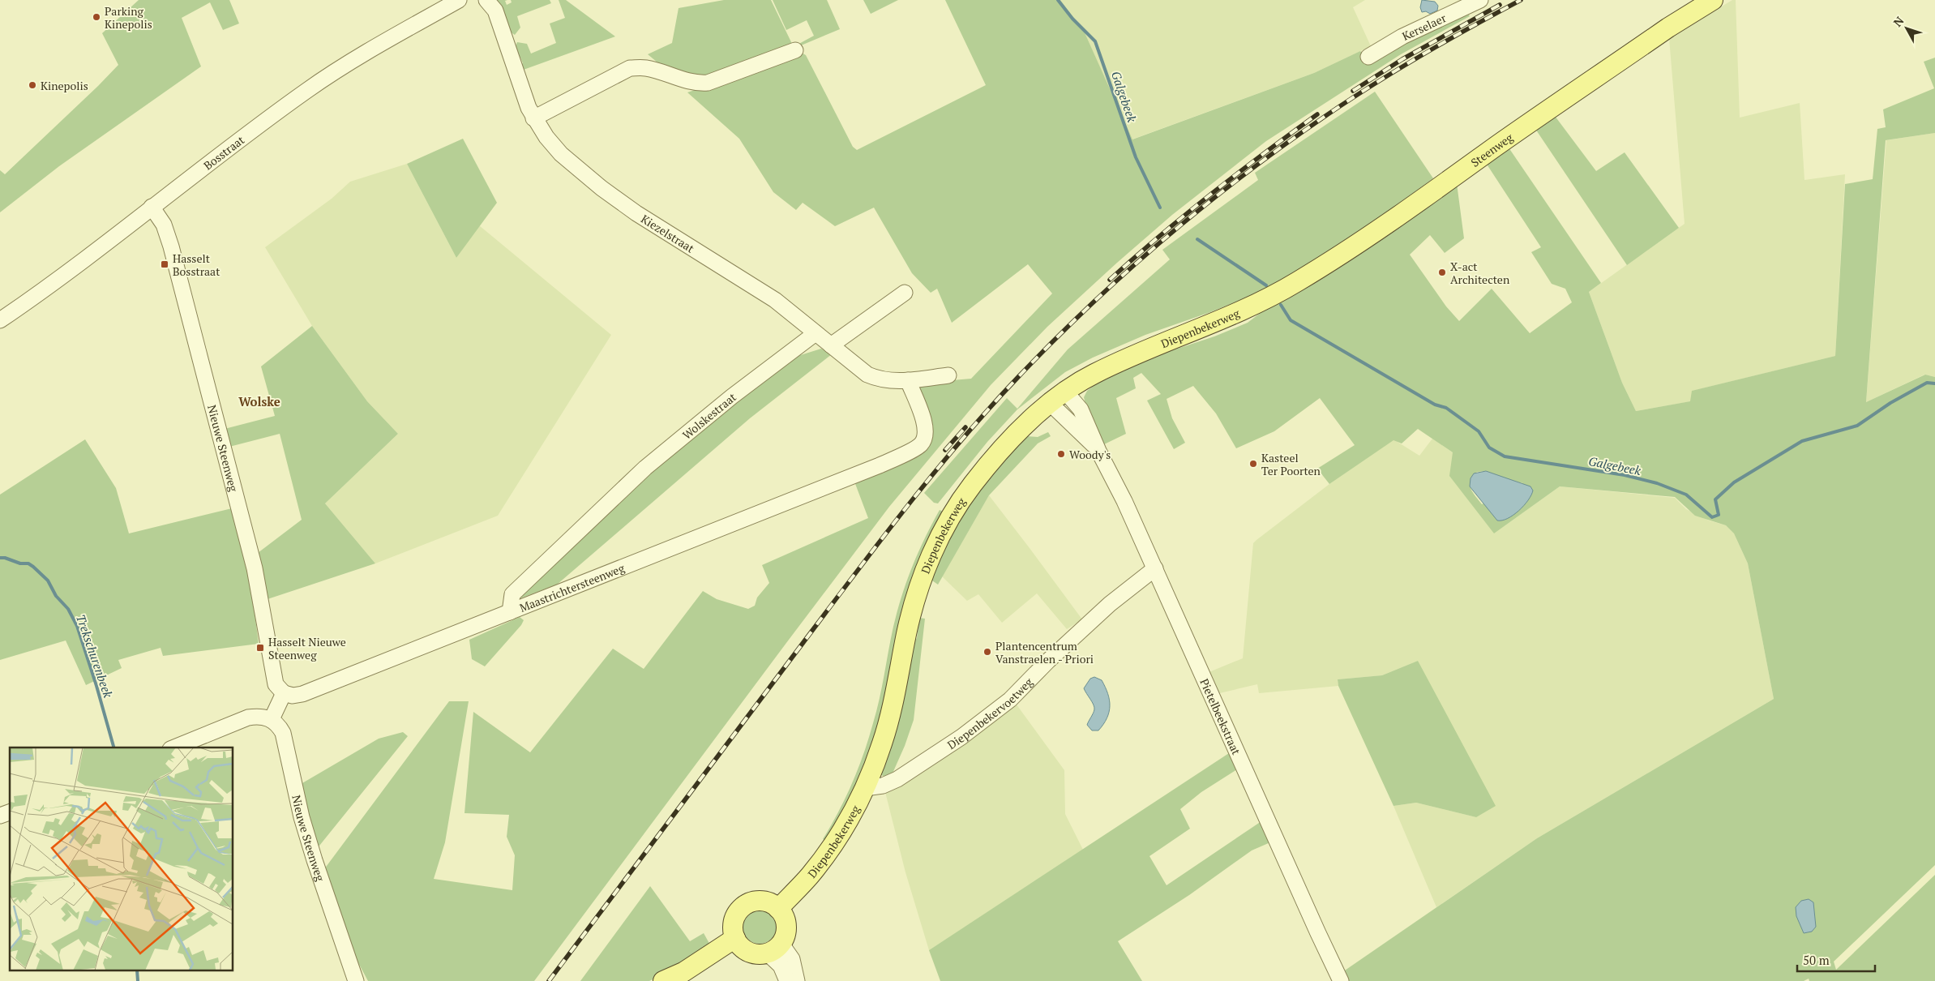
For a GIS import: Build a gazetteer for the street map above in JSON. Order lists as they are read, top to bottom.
{
  "streets": {
    "main road": ["Steenweg", "Diepenbekerweg"],
    "street": [
      "Kerselaer",
      "Bosstraat",
      "Kiezelstraat",
      "Wolskestraat",
      "Nieuwe Steenweg",
      "Maastrichtersteenweg",
      "Diepenbekervoetweg",
      "Pietelbeekstraat"
    ]
  },
  "crossings": [
    ["Steenweg", "Diepenbekerweg"],
    ["Bosstraat", "Nieuwe Steenweg"],
    ["Kiezelstraat", "Wolskestraat"],
    ["Diepenbekerweg", "Diepenbekervoetweg"],
    ["Diepenbekerweg", "Pietelbeekstraat"],
    ["Wolskestraat", "Maastrichtersteenweg"],
    ["Nieuwe Steenweg", "Maastrichtersteenweg"],
    ["Diepenbekervoetweg", "Pietelbeekstraat"]
  ],
  "districts": ["Wolske"],
  "water": ["Galgebeek", "Trekschurenbeek"],
  "places": {
    "other": [
      "Parking Kinepolis",
      "Kinepolis",
      "X-act Architecten",
      "Woody's",
      "Kasteel Ter Poorten",
      "Plantencentrum Vanstraelen - Priori"
    ],
    "transit": ["Hasselt Bosstraat", "Hasselt Nieuwe Steenweg"]
  },
  "scale_bar": "50 m",
  "north": "top left"
}
